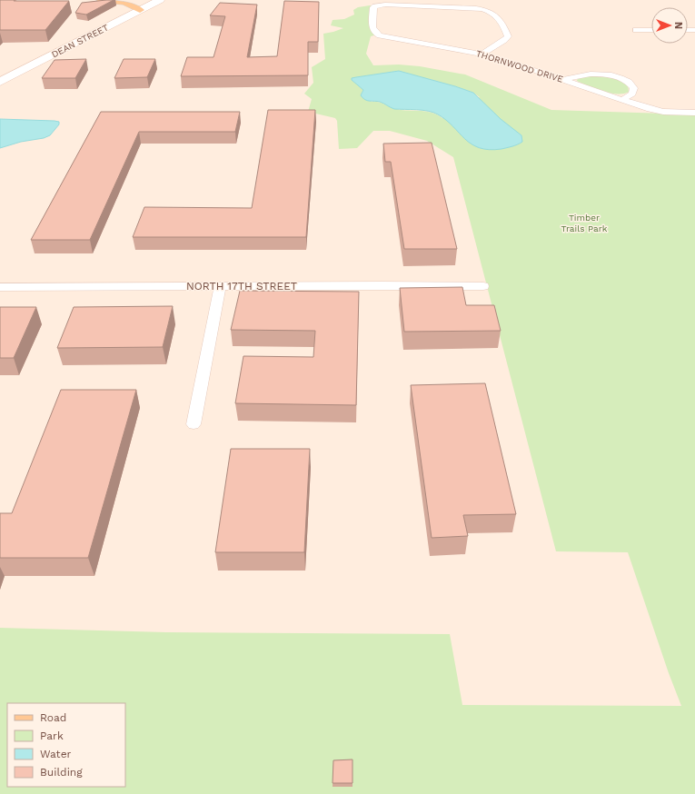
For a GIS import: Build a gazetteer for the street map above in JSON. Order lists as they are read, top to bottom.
{
  "streets": {
    "street": ["DEAN STREET", "THORNWOOD DRIVE", "NORTH 17TH STREET"]
  },
  "parks": ["Timber Trails Park"],
  "legend": [
    "Road",
    "Park",
    "Water",
    "Building"
  ],
  "north": "right"
}
